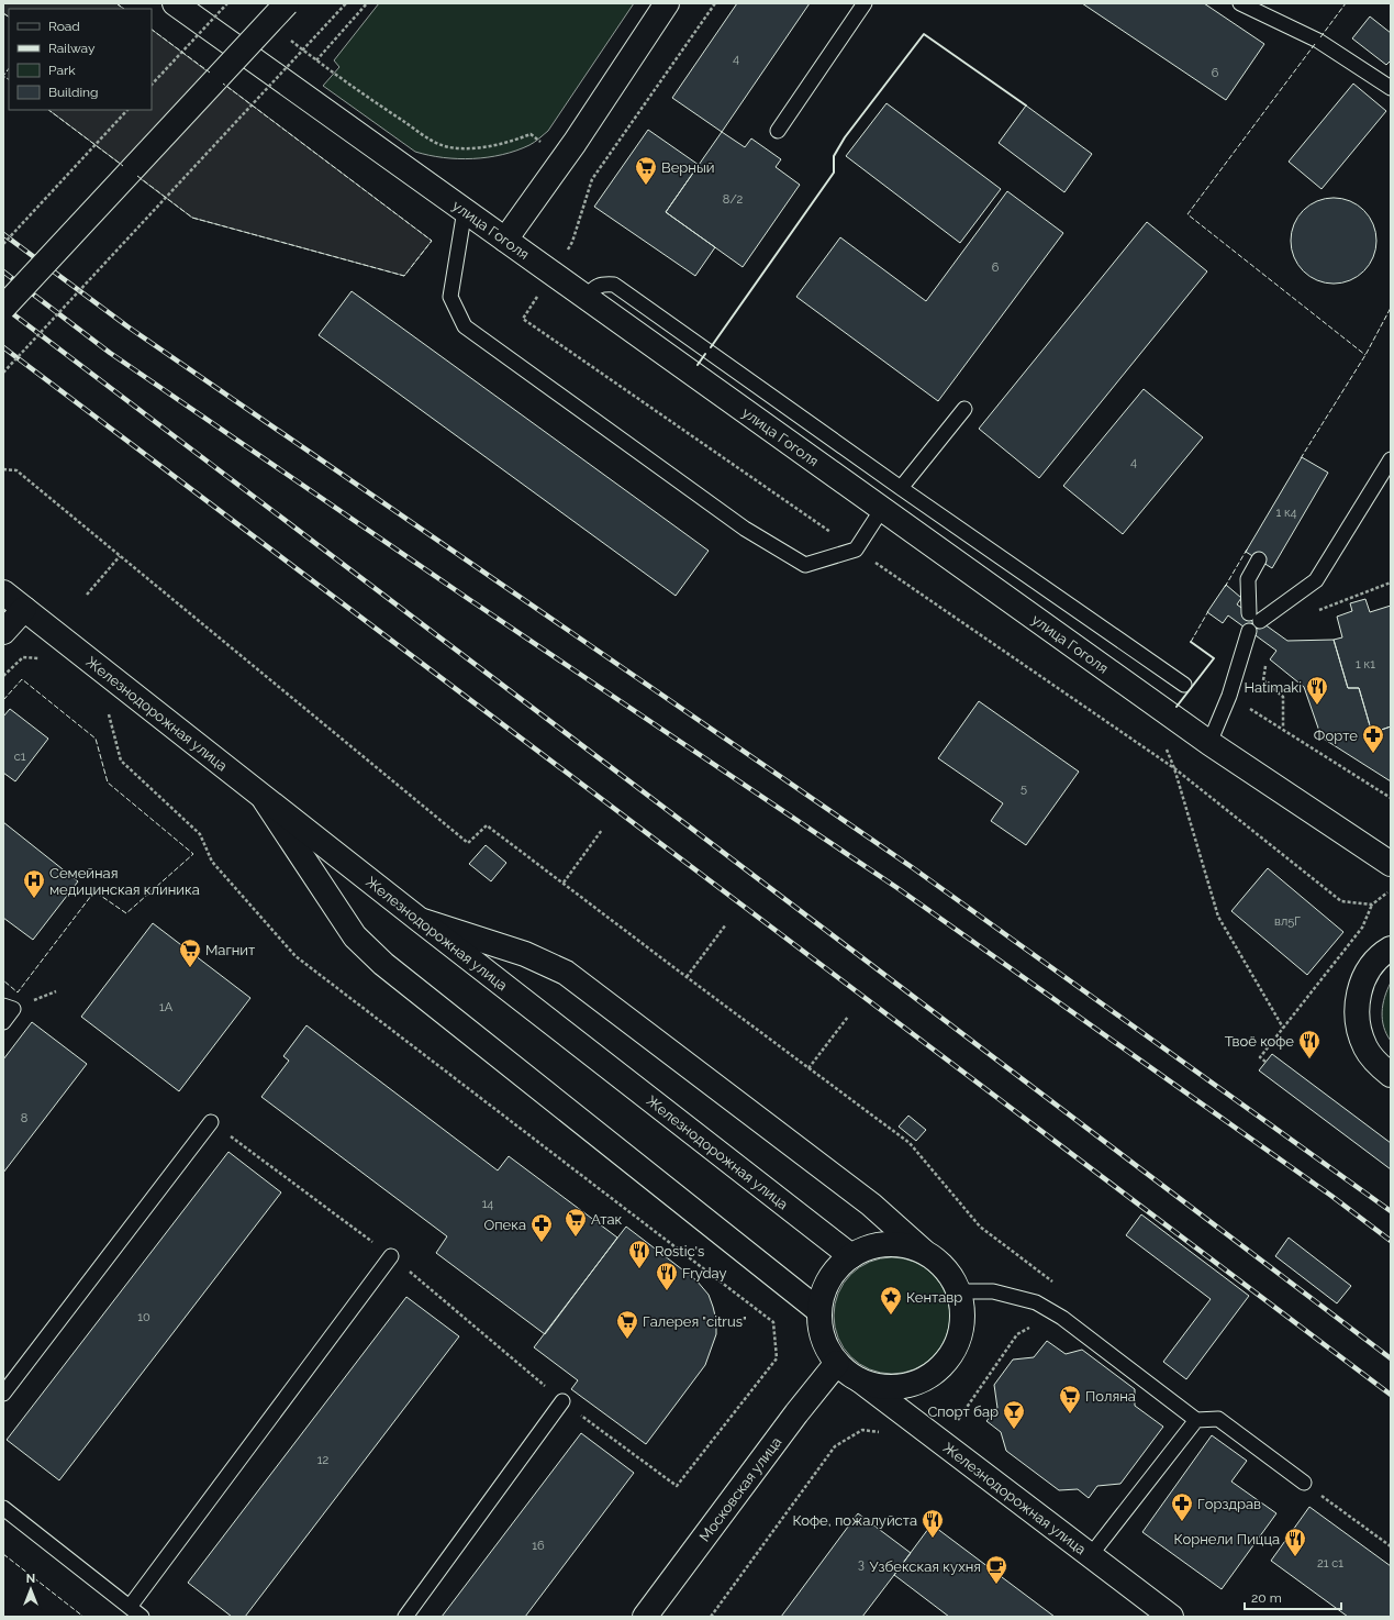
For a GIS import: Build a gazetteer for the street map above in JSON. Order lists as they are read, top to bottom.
{
  "streets": {
    "street": ["улица Гоголя", "Железнодорожная улица", "Московская улица"]
  },
  "crossings": [
    ["Железнодорожная улица", "Московская улица"]
  ],
  "places": {
    "supermarket": [
      "Верный",
      "Магнит",
      "Атак",
      "Галерея \"citrus\"",
      "Поляна"
    ],
    "restaurant": [
      "Hatimaki",
      "Твоё кофе",
      "Rostic's",
      "Fryday",
      "Кофе, пожалуйста",
      "Корнели Пицца"
    ],
    "pharmacy": ["Форте", "Опека", "Горздрав"],
    "hospital": ["Семейная медицинская клиника"],
    "place": ["Кентавр"],
    "bar": ["Спорт бар"],
    "cafe": ["Узбекская кухня"]
  },
  "house_numbers": [
    "4",
    "6",
    "8/2",
    "6",
    "4",
    "1 к4",
    "1 к1",
    "с1",
    "5",
    "вл5Г",
    "1А",
    "8",
    "14",
    "10",
    "12",
    "16",
    "21 с1",
    "3"
  ],
  "legend": [
    "Road",
    "Railway",
    "Park",
    "Building"
  ],
  "scale_bar": "20 m",
  "north": "top"
}
